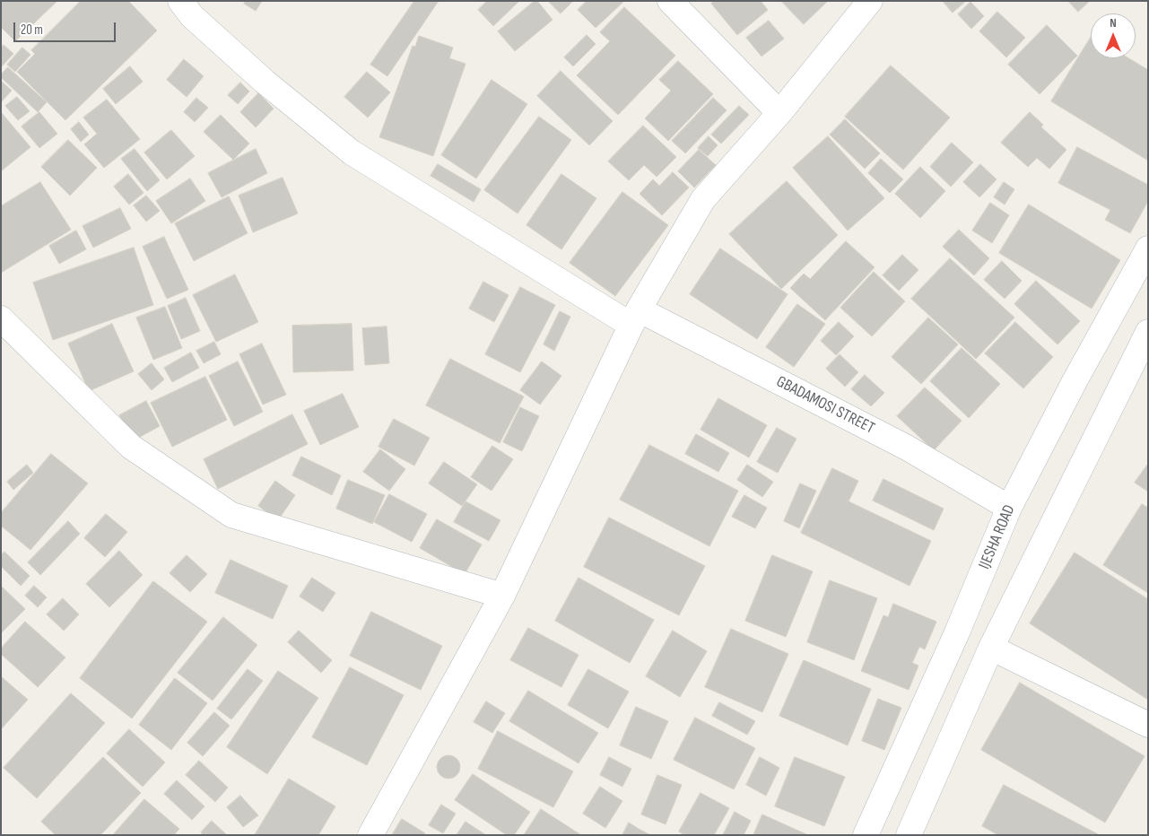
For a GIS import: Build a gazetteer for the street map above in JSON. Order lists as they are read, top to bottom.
{
  "streets": {
    "street": ["GBADAMOSI STREET", "IJESHA ROAD"]
  },
  "crossings": [
    ["GBADAMOSI STREET", "IJESHA ROAD"]
  ],
  "scale_bar": "20 m",
  "north": "top"
}
